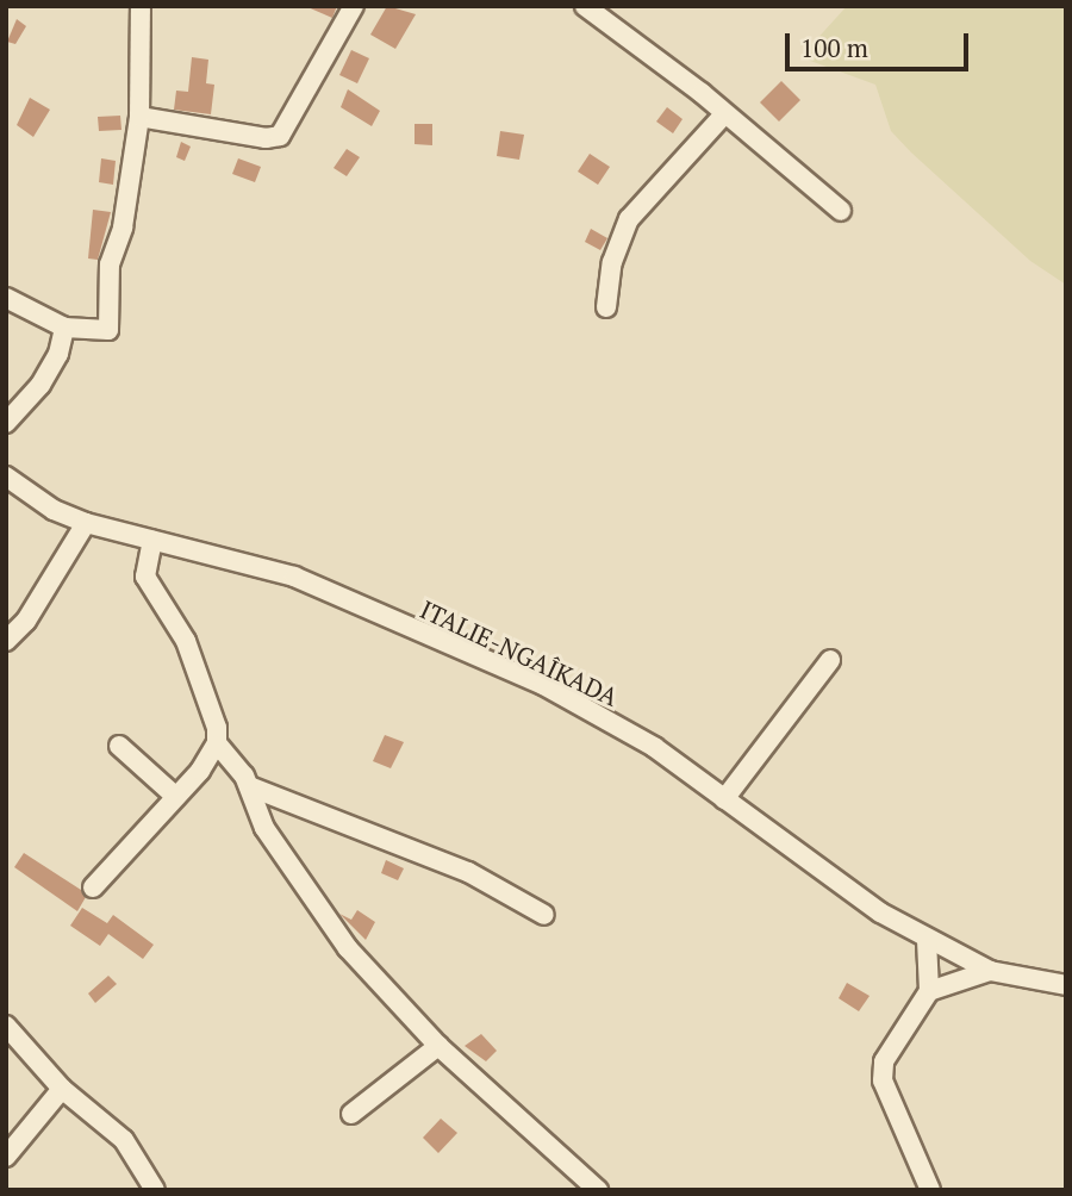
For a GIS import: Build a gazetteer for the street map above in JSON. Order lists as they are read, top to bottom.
{
  "streets": {
    "street": ["ITALIE-NGAÎKADA"]
  },
  "scale_bar": "100 m"
}
